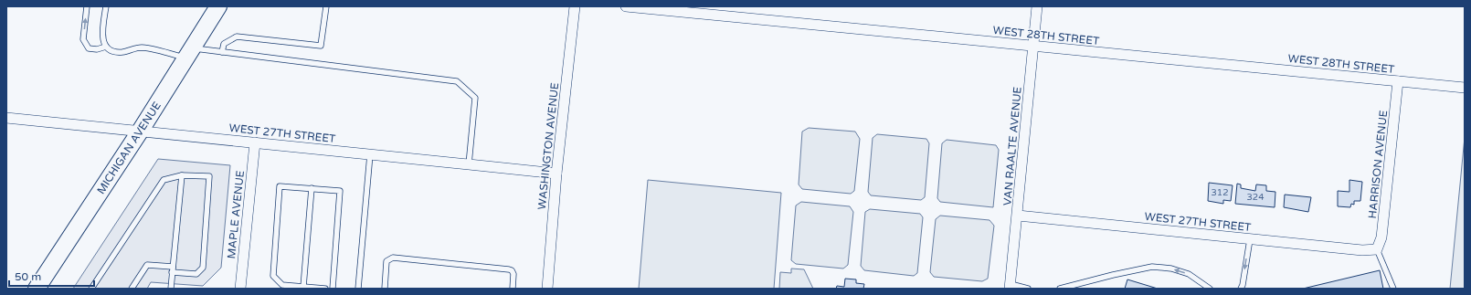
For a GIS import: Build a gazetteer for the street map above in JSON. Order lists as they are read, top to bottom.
{
  "streets": {
    "main road": ["MICHIGAN AVENUE"],
    "street": [
      "WEST 28TH STREET",
      "WEST 27TH STREET",
      "WASHINGTON AVENUE",
      "VAN RAALTE AVENUE",
      "HARRISON AVENUE",
      "MAPLE AVENUE"
    ]
  },
  "crossings": [
    ["WEST 28TH STREET", "VAN RAALTE AVENUE"],
    ["WEST 28TH STREET", "HARRISON AVENUE"],
    ["WEST 27TH STREET", "WASHINGTON AVENUE"],
    ["WEST 27TH STREET", "VAN RAALTE AVENUE"],
    ["WEST 27TH STREET", "MICHIGAN AVENUE"],
    ["WEST 27TH STREET", "HARRISON AVENUE"],
    ["WEST 27TH STREET", "MAPLE AVENUE"]
  ],
  "house_numbers": ["312", "324"],
  "scale_bar": "50 m"
}
